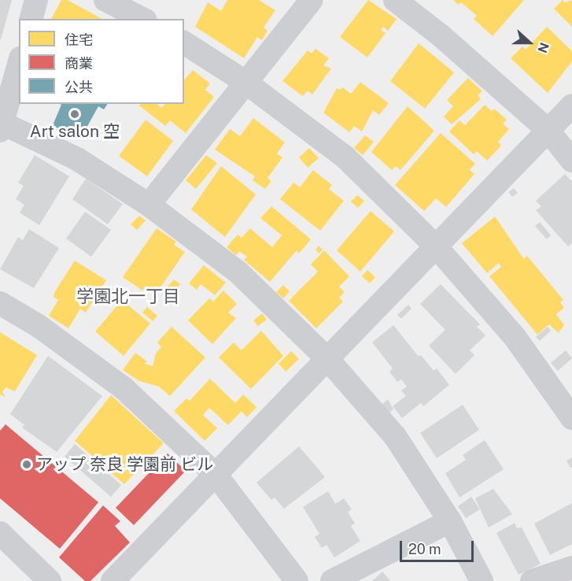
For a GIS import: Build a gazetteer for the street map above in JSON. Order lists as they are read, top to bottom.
{
  "districts": ["学園北一丁目"],
  "places": ["Art salon 空", "アップ 奈良 学園前 ビル"],
  "legend": ["住宅", "商業", "公共"],
  "scale_bar": "20 m",
  "north": "right"
}
